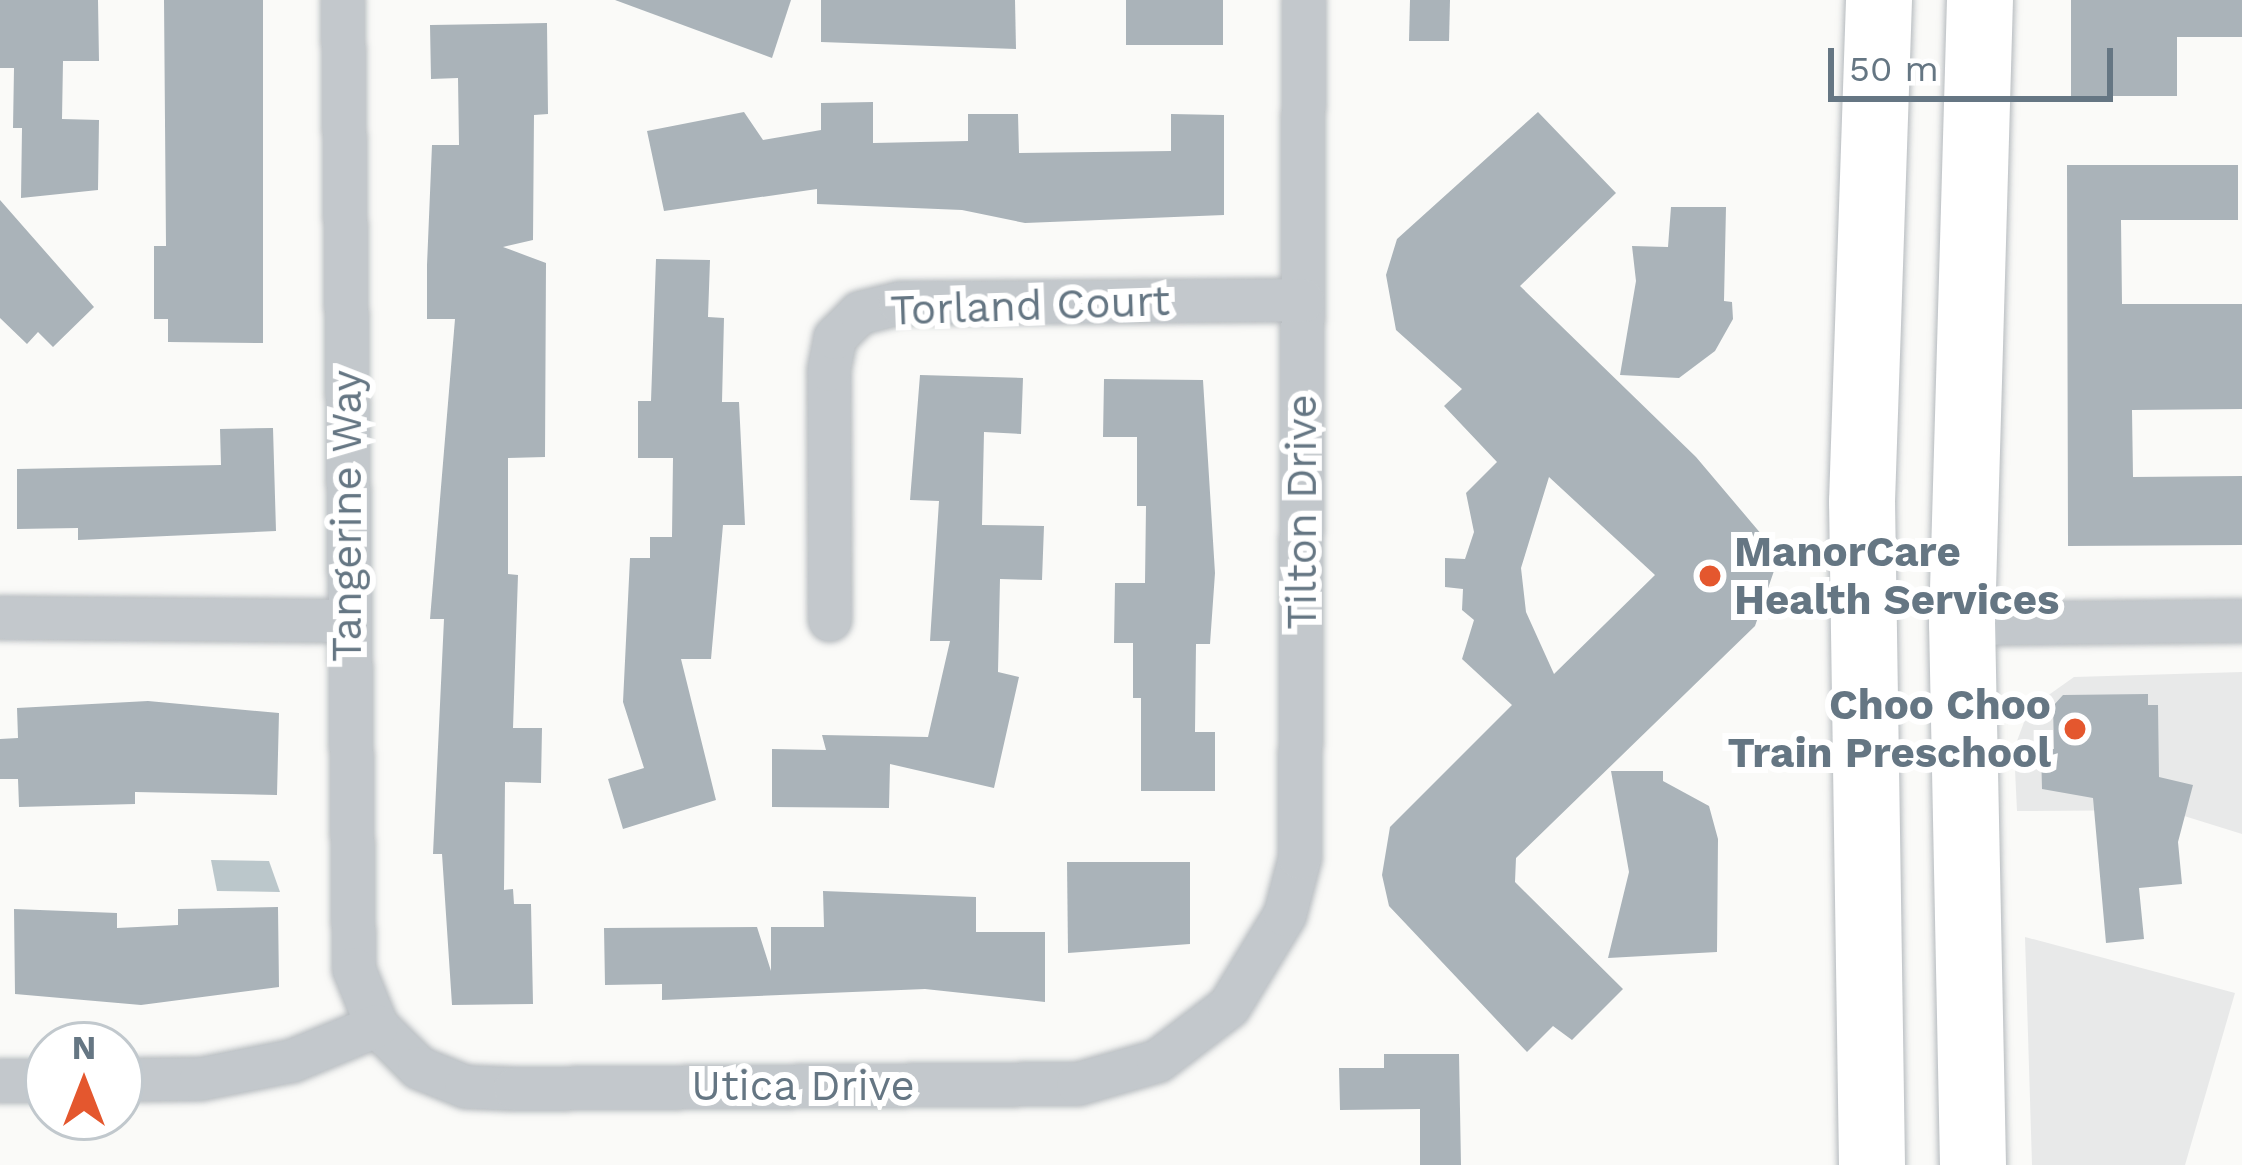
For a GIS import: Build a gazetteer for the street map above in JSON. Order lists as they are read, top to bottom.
{
  "streets": {
    "street": [
      "Torland Court",
      "Tilton Drive",
      "Tangerine Way",
      "Utica Drive"
    ]
  },
  "crossings": [
    ["Torland Court", "Tilton Drive"],
    ["Tilton Drive", "Utica Drive"],
    ["Tangerine Way", "Utica Drive"]
  ],
  "places": ["ManorCare Health Services", "Choo Choo Train Preschool"],
  "scale_bar": "50 m",
  "north": "top"
}
